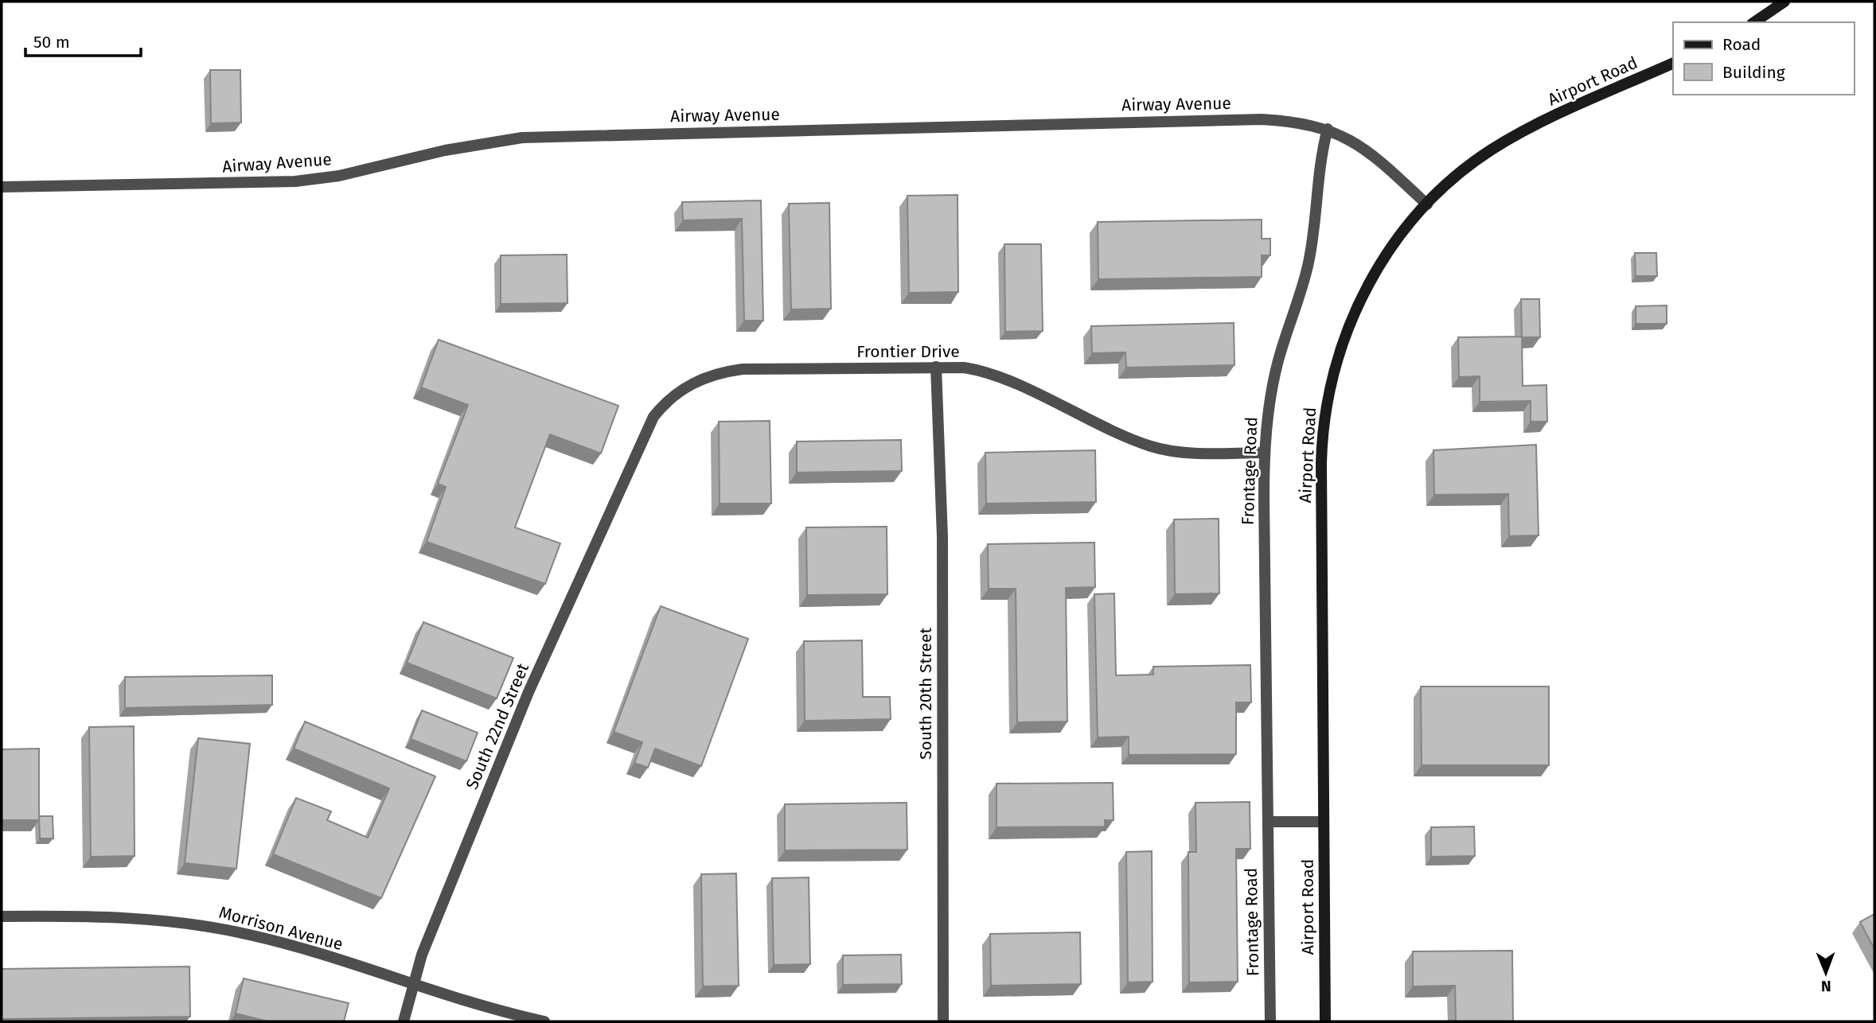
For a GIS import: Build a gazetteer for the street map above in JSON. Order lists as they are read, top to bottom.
{
  "streets": {
    "main road": ["Airport Road"],
    "street": [
      "Airway Avenue",
      "Frontier Drive",
      "Frontage Road",
      "South 20th Street",
      "South 22nd Street",
      "Morrison Avenue"
    ]
  },
  "crossings": [
    ["Airport Road", "Airway Avenue"],
    ["Airway Avenue", "Frontage Road"],
    ["Frontier Drive", "Frontage Road"],
    ["Frontier Drive", "South 20th Street"],
    ["Frontier Drive", "South 22nd Street"],
    ["South 22nd Street", "Morrison Avenue"]
  ],
  "legend": ["Road", "Building"],
  "scale_bar": "50 m",
  "north": "bottom"
}
